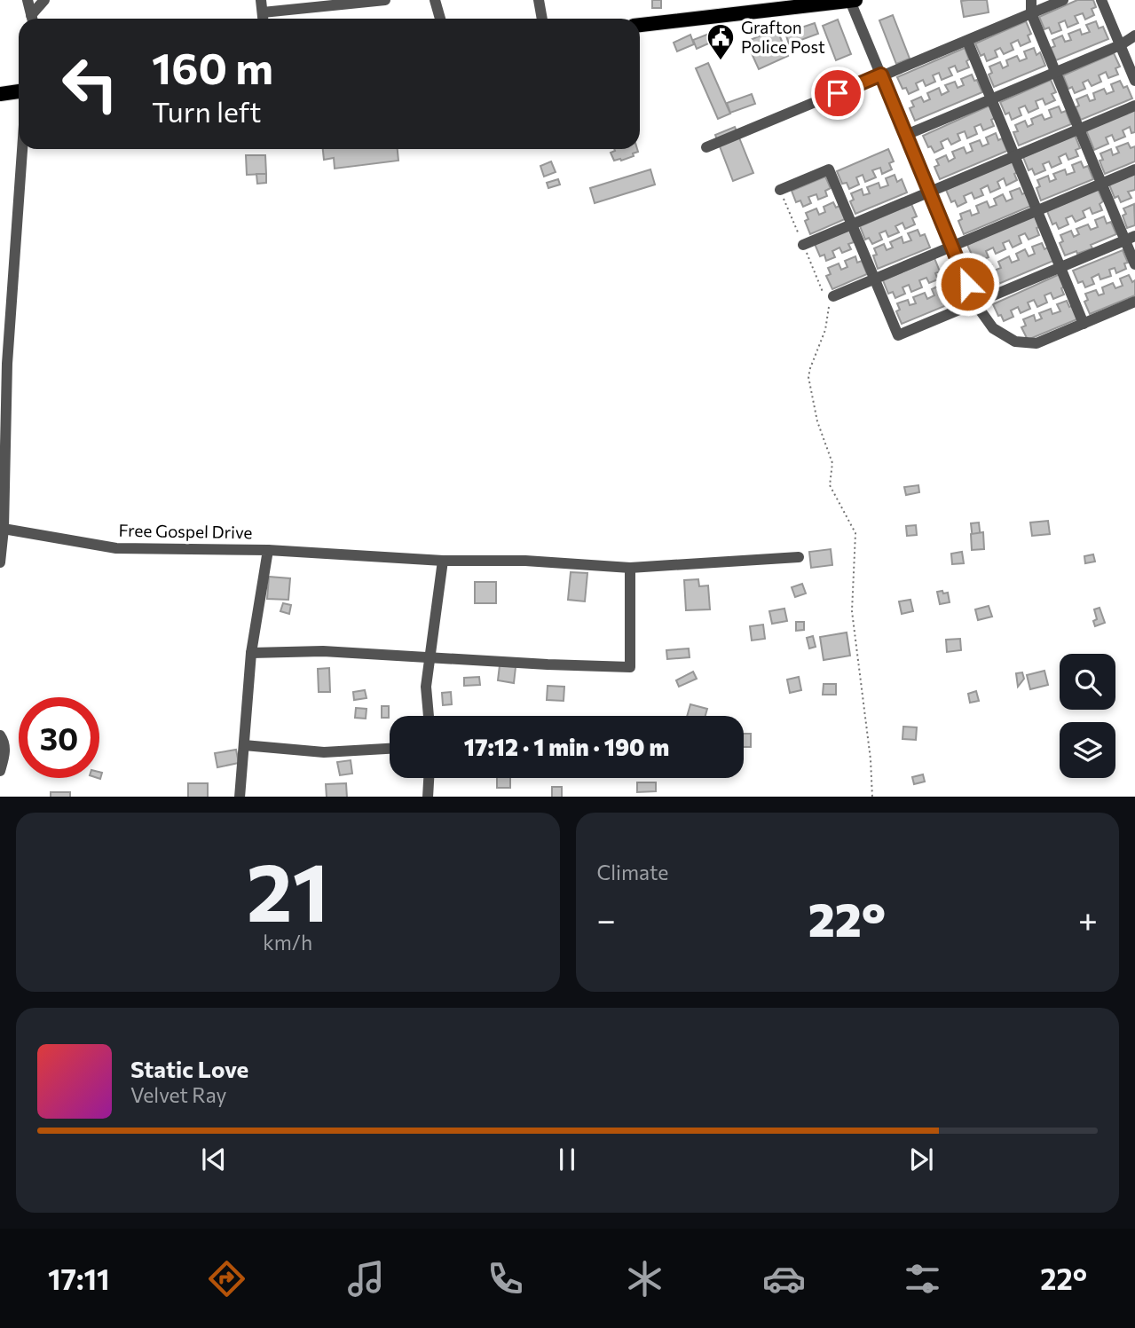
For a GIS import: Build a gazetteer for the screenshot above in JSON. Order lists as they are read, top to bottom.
{
  "streets": {
    "street": ["Free Gospel Drive"]
  },
  "places": {
    "public building": ["Grafton Police Post"]
  },
  "page": {
    "turn": ["160 m", "Turn left"],
    "limit": "30",
    "trip": "17:12 · 1 min · 190 m",
    "tile": [
      ["21", "km/h"],
      "Climate"
    ],
    "heat": ["−", "22°", "+"],
    "song": ["Static Love", "Velvet Ray"],
    "tabs": ["17:11", "22°"]
  }
}
